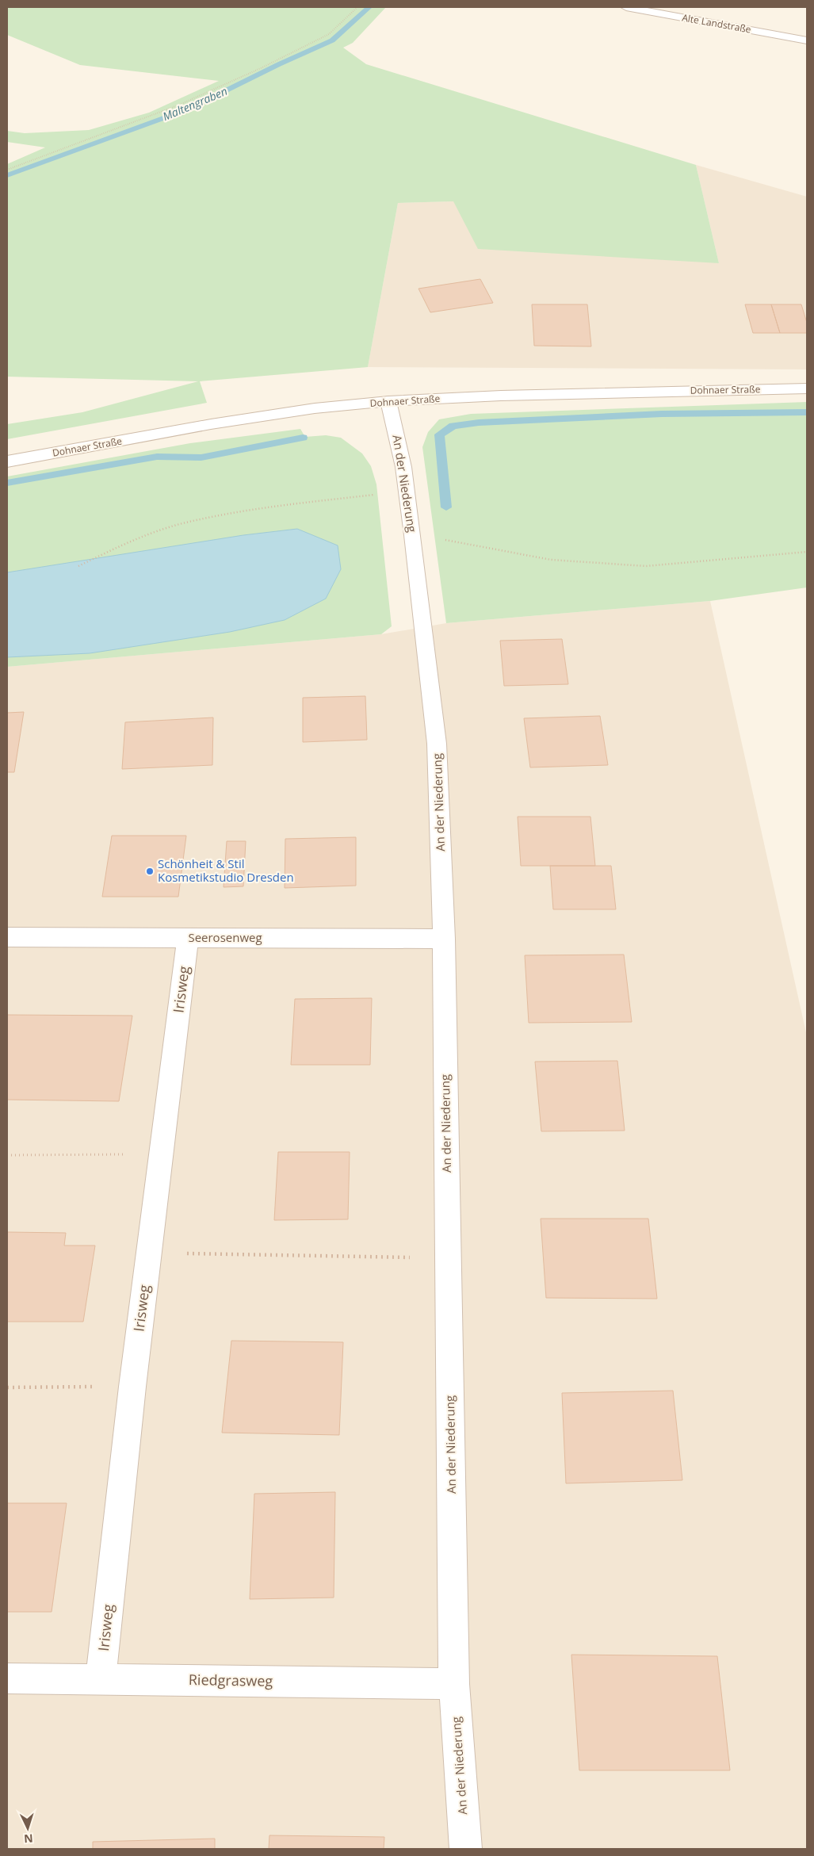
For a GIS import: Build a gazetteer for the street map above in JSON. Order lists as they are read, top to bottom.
{
  "streets": {
    "street": [
      "Alte Landstraße",
      "Dohnaer Straße",
      "An der Niederung",
      "Seerosenweg",
      "Irisweg",
      "Riedgrasweg"
    ]
  },
  "crossings": [
    ["Dohnaer Straße", "An der Niederung"],
    ["An der Niederung", "Seerosenweg"],
    ["An der Niederung", "Riedgrasweg"],
    ["Seerosenweg", "Irisweg"],
    ["Irisweg", "Riedgrasweg"]
  ],
  "water": ["Maltengraben"],
  "places": ["Schönheit & Stil Kosmetikstudio Dresden"],
  "north": "bottom"
}
